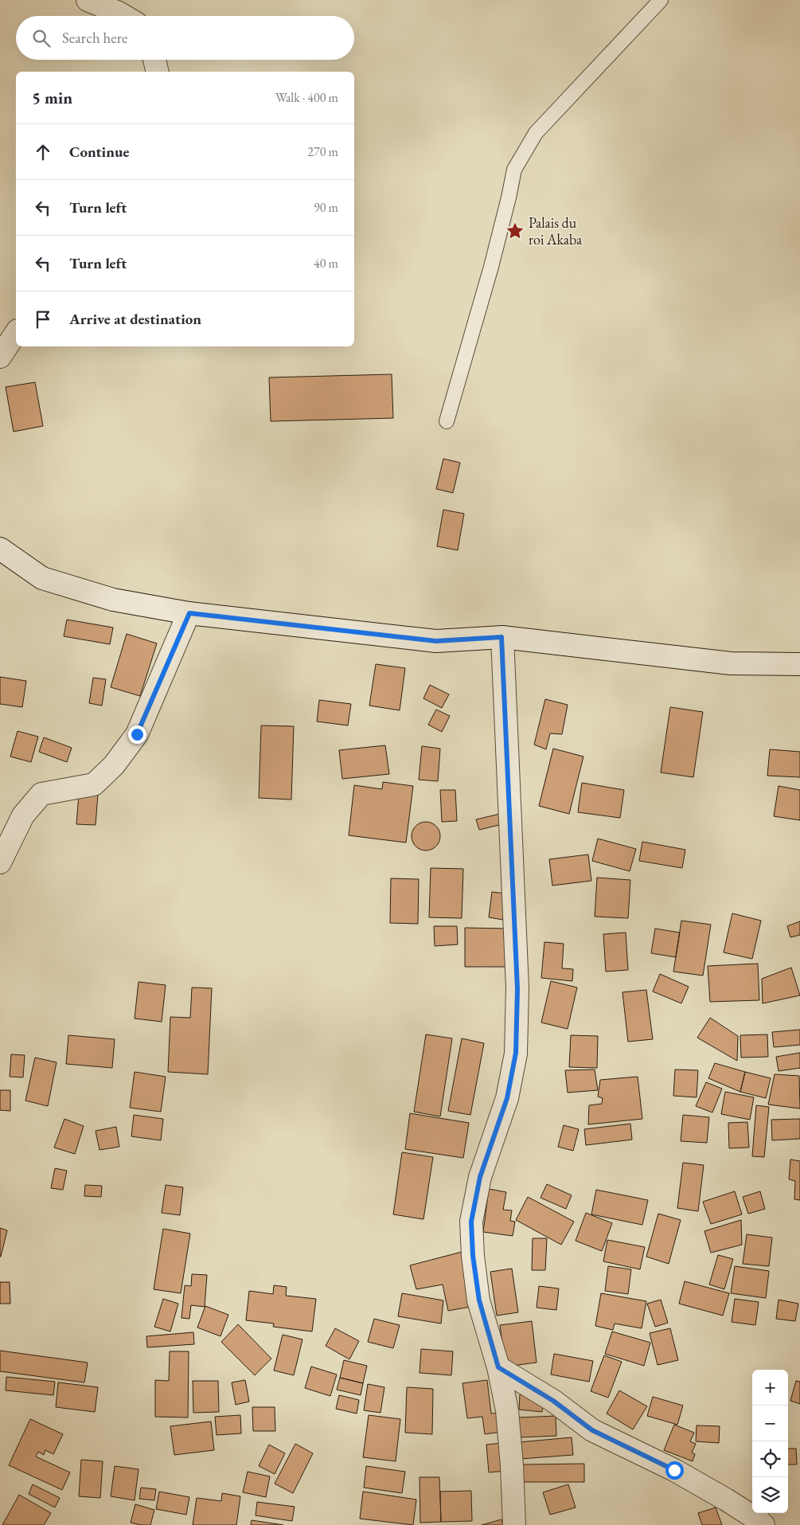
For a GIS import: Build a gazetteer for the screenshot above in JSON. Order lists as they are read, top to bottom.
{
  "places": {
    "place": ["Palais du roi Akaba"]
  },
  "page": {
    "search": "Search here",
    "heading": ["5 min", "Walk · 400 m"],
    "list": [
      ["Continue", "270 m"],
      ["Turn left", "90 m"],
      ["Turn left", "40 m"],
      "Arrive at destination"
    ],
    "map_buttons": ["+", "−"]
  }
}
